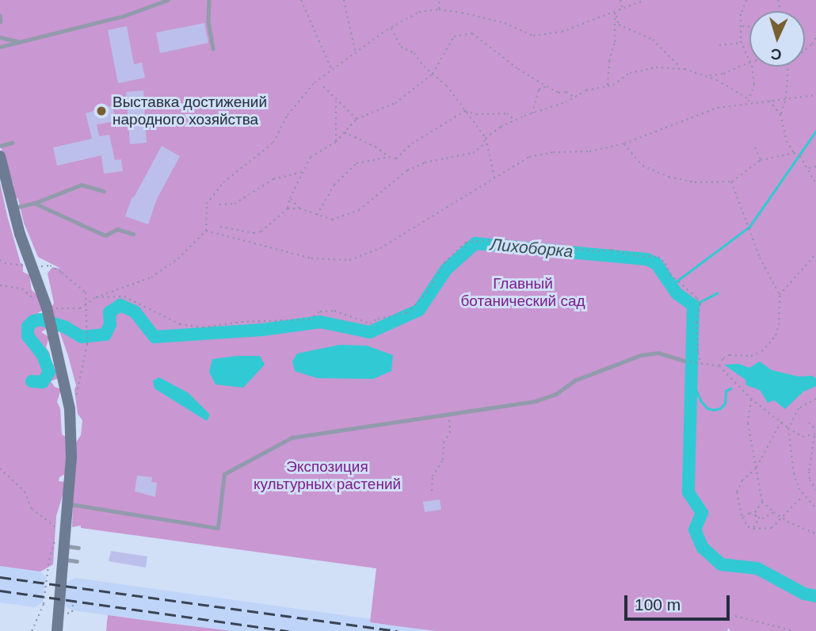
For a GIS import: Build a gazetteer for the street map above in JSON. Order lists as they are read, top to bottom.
{
  "water": ["Лихоборка"],
  "parks": ["Главный ботанический сад", "Экспозиция культурных растений"],
  "places": ["Выставка достижений народного хозяйства"],
  "scale_bar": "100 m",
  "north": "bottom"
}
